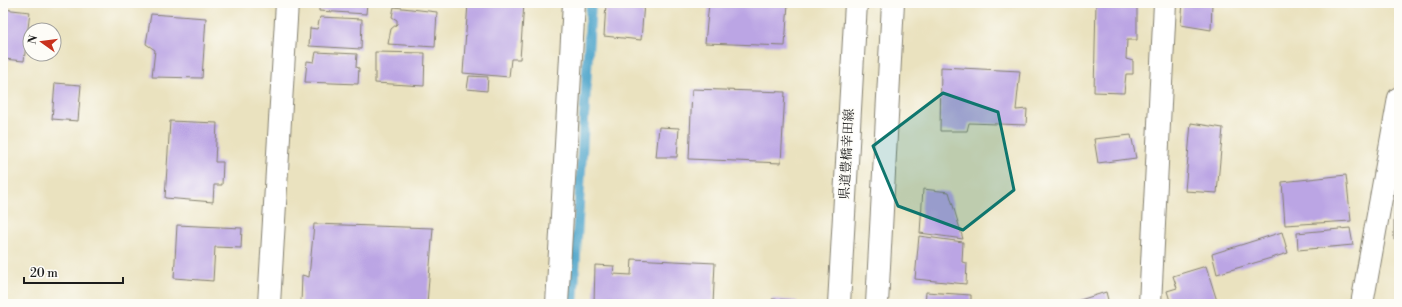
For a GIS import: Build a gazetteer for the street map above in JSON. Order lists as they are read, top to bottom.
{
  "streets": {
    "street": ["県道豊橋幸田線"]
  },
  "scale_bar": "20 m",
  "north": "left"
}
